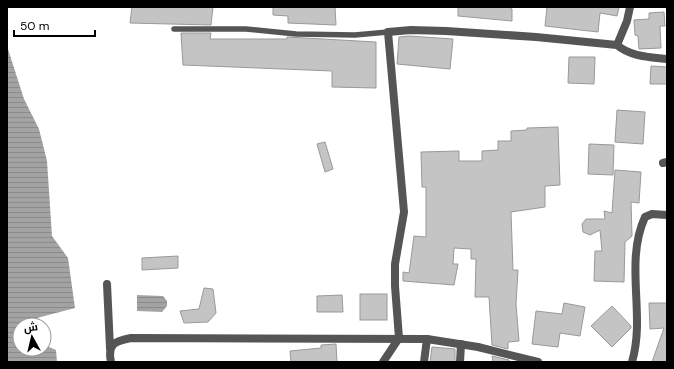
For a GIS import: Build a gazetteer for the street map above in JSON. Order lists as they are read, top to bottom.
{
  "scale_bar": "50 m",
  "north": "top"
}
